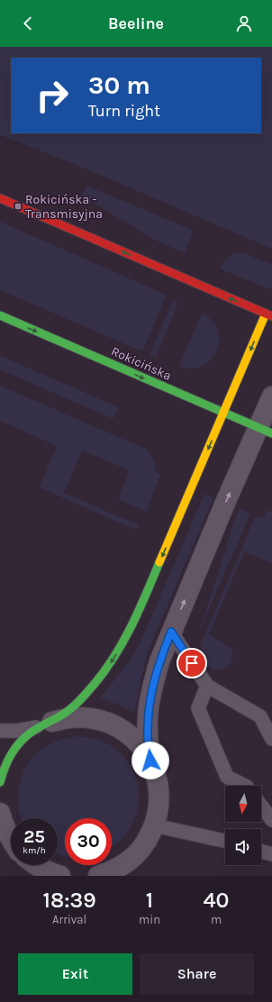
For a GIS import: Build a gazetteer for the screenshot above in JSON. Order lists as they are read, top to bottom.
{
  "streets": {
    "main road": ["Rokicińska"]
  },
  "one_way": ["Rokicińska"],
  "places": {
    "transit": ["Rokicińska - Transmisyjna"]
  },
  "north": "bottom",
  "page": {
    "header": "Beeline",
    "turn": ["30 m", "Turn right"],
    "speed": "25 km/h",
    "limit": "30",
    "eta": [
      "18:39",
      "Arrival",
      "1",
      "min",
      "40",
      "m"
    ],
    "buttons": ["Exit", "Share"]
  }
}
